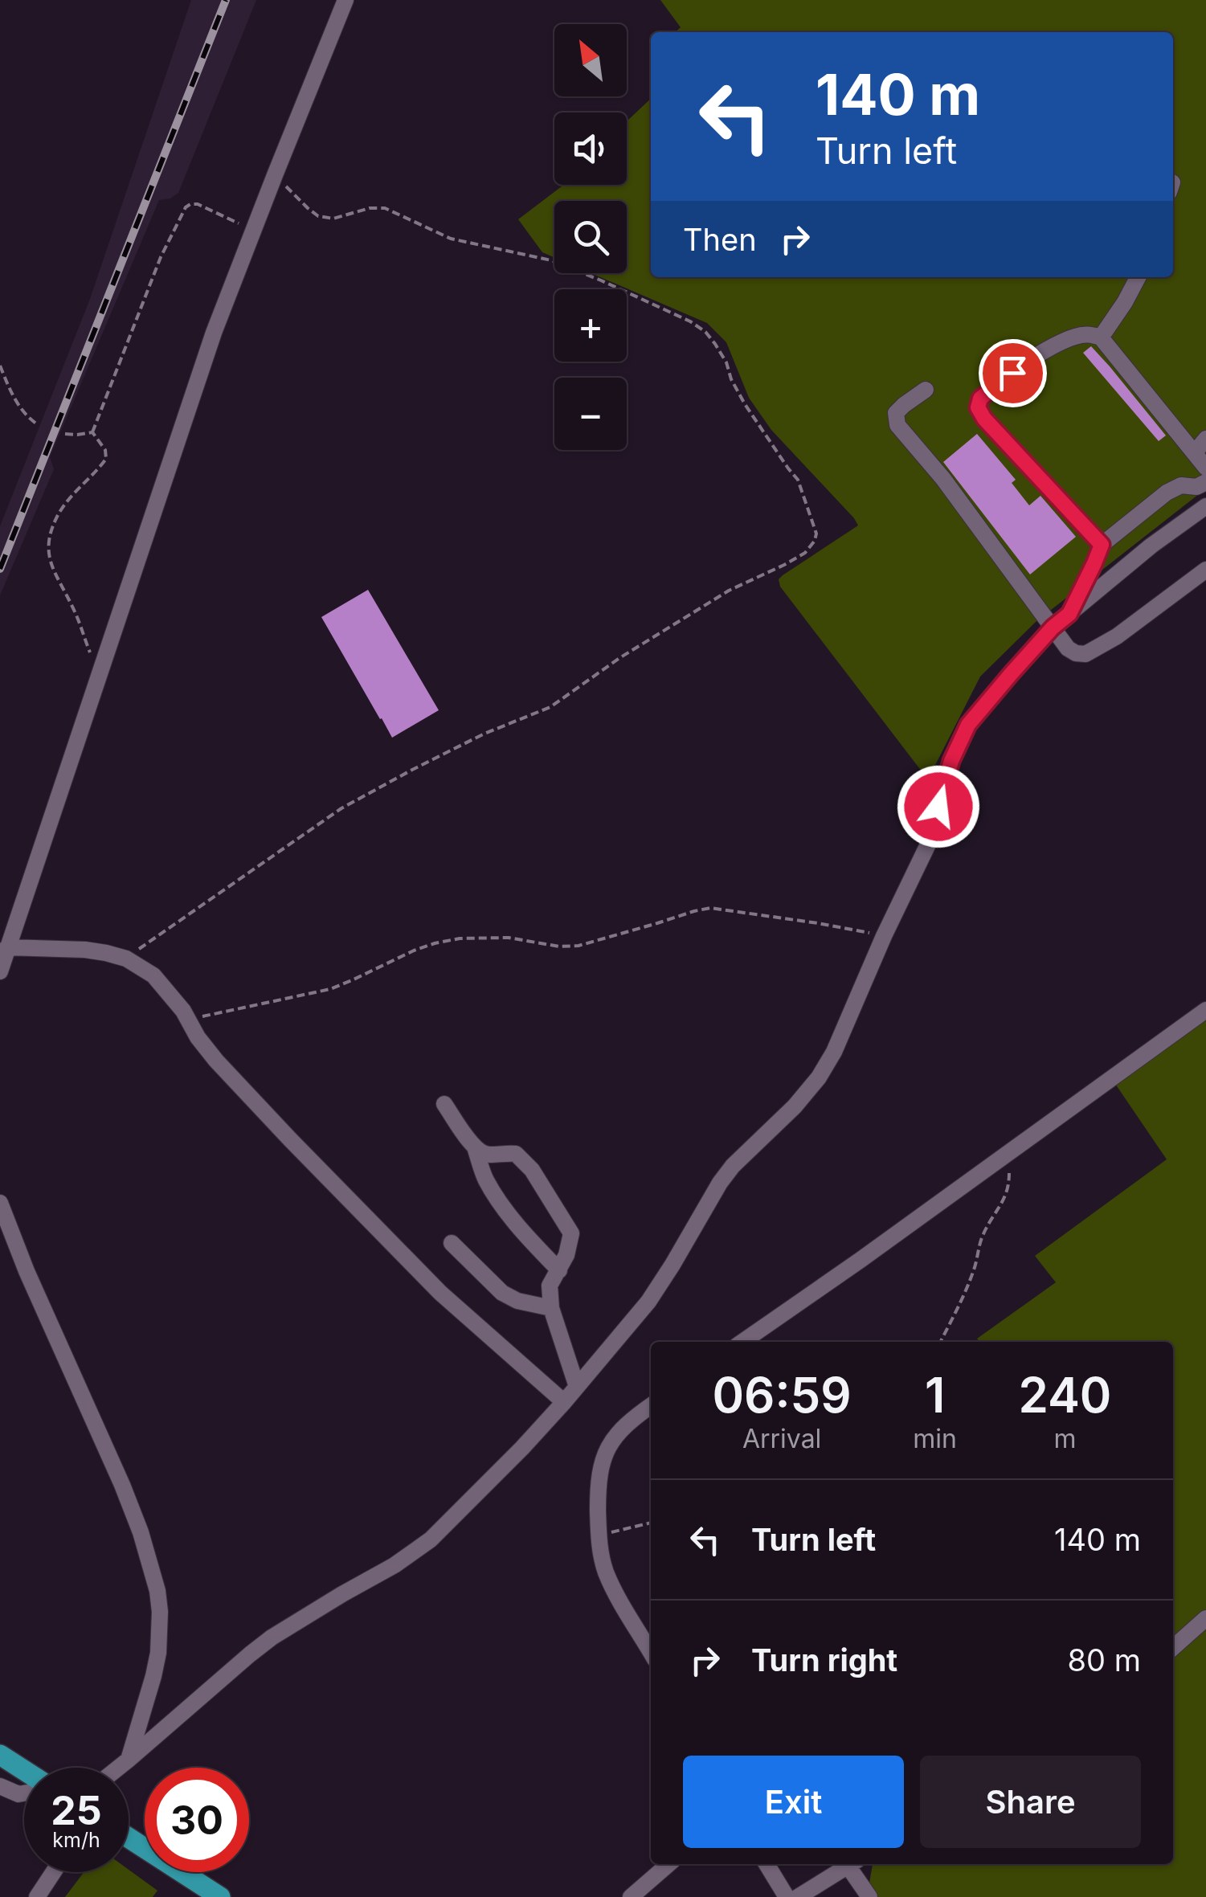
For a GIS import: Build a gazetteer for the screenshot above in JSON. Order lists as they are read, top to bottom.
{
  "north": "top left",
  "page": {
    "map_buttons": ["+", "−"],
    "turn": ["140 m", "Turn left"],
    "then": "Then",
    "eta": [
      "06:59",
      "Arrival",
      "1",
      "min",
      "240",
      "m"
    ],
    "list": [
      {
        "name": "Turn left",
        "value": "140 m"
      },
      {
        "name": "Turn right",
        "value": "80 m"
      }
    ],
    "buttons": ["Exit", "Share"],
    "speed": "25 km/h",
    "limit": "30"
  }
}
